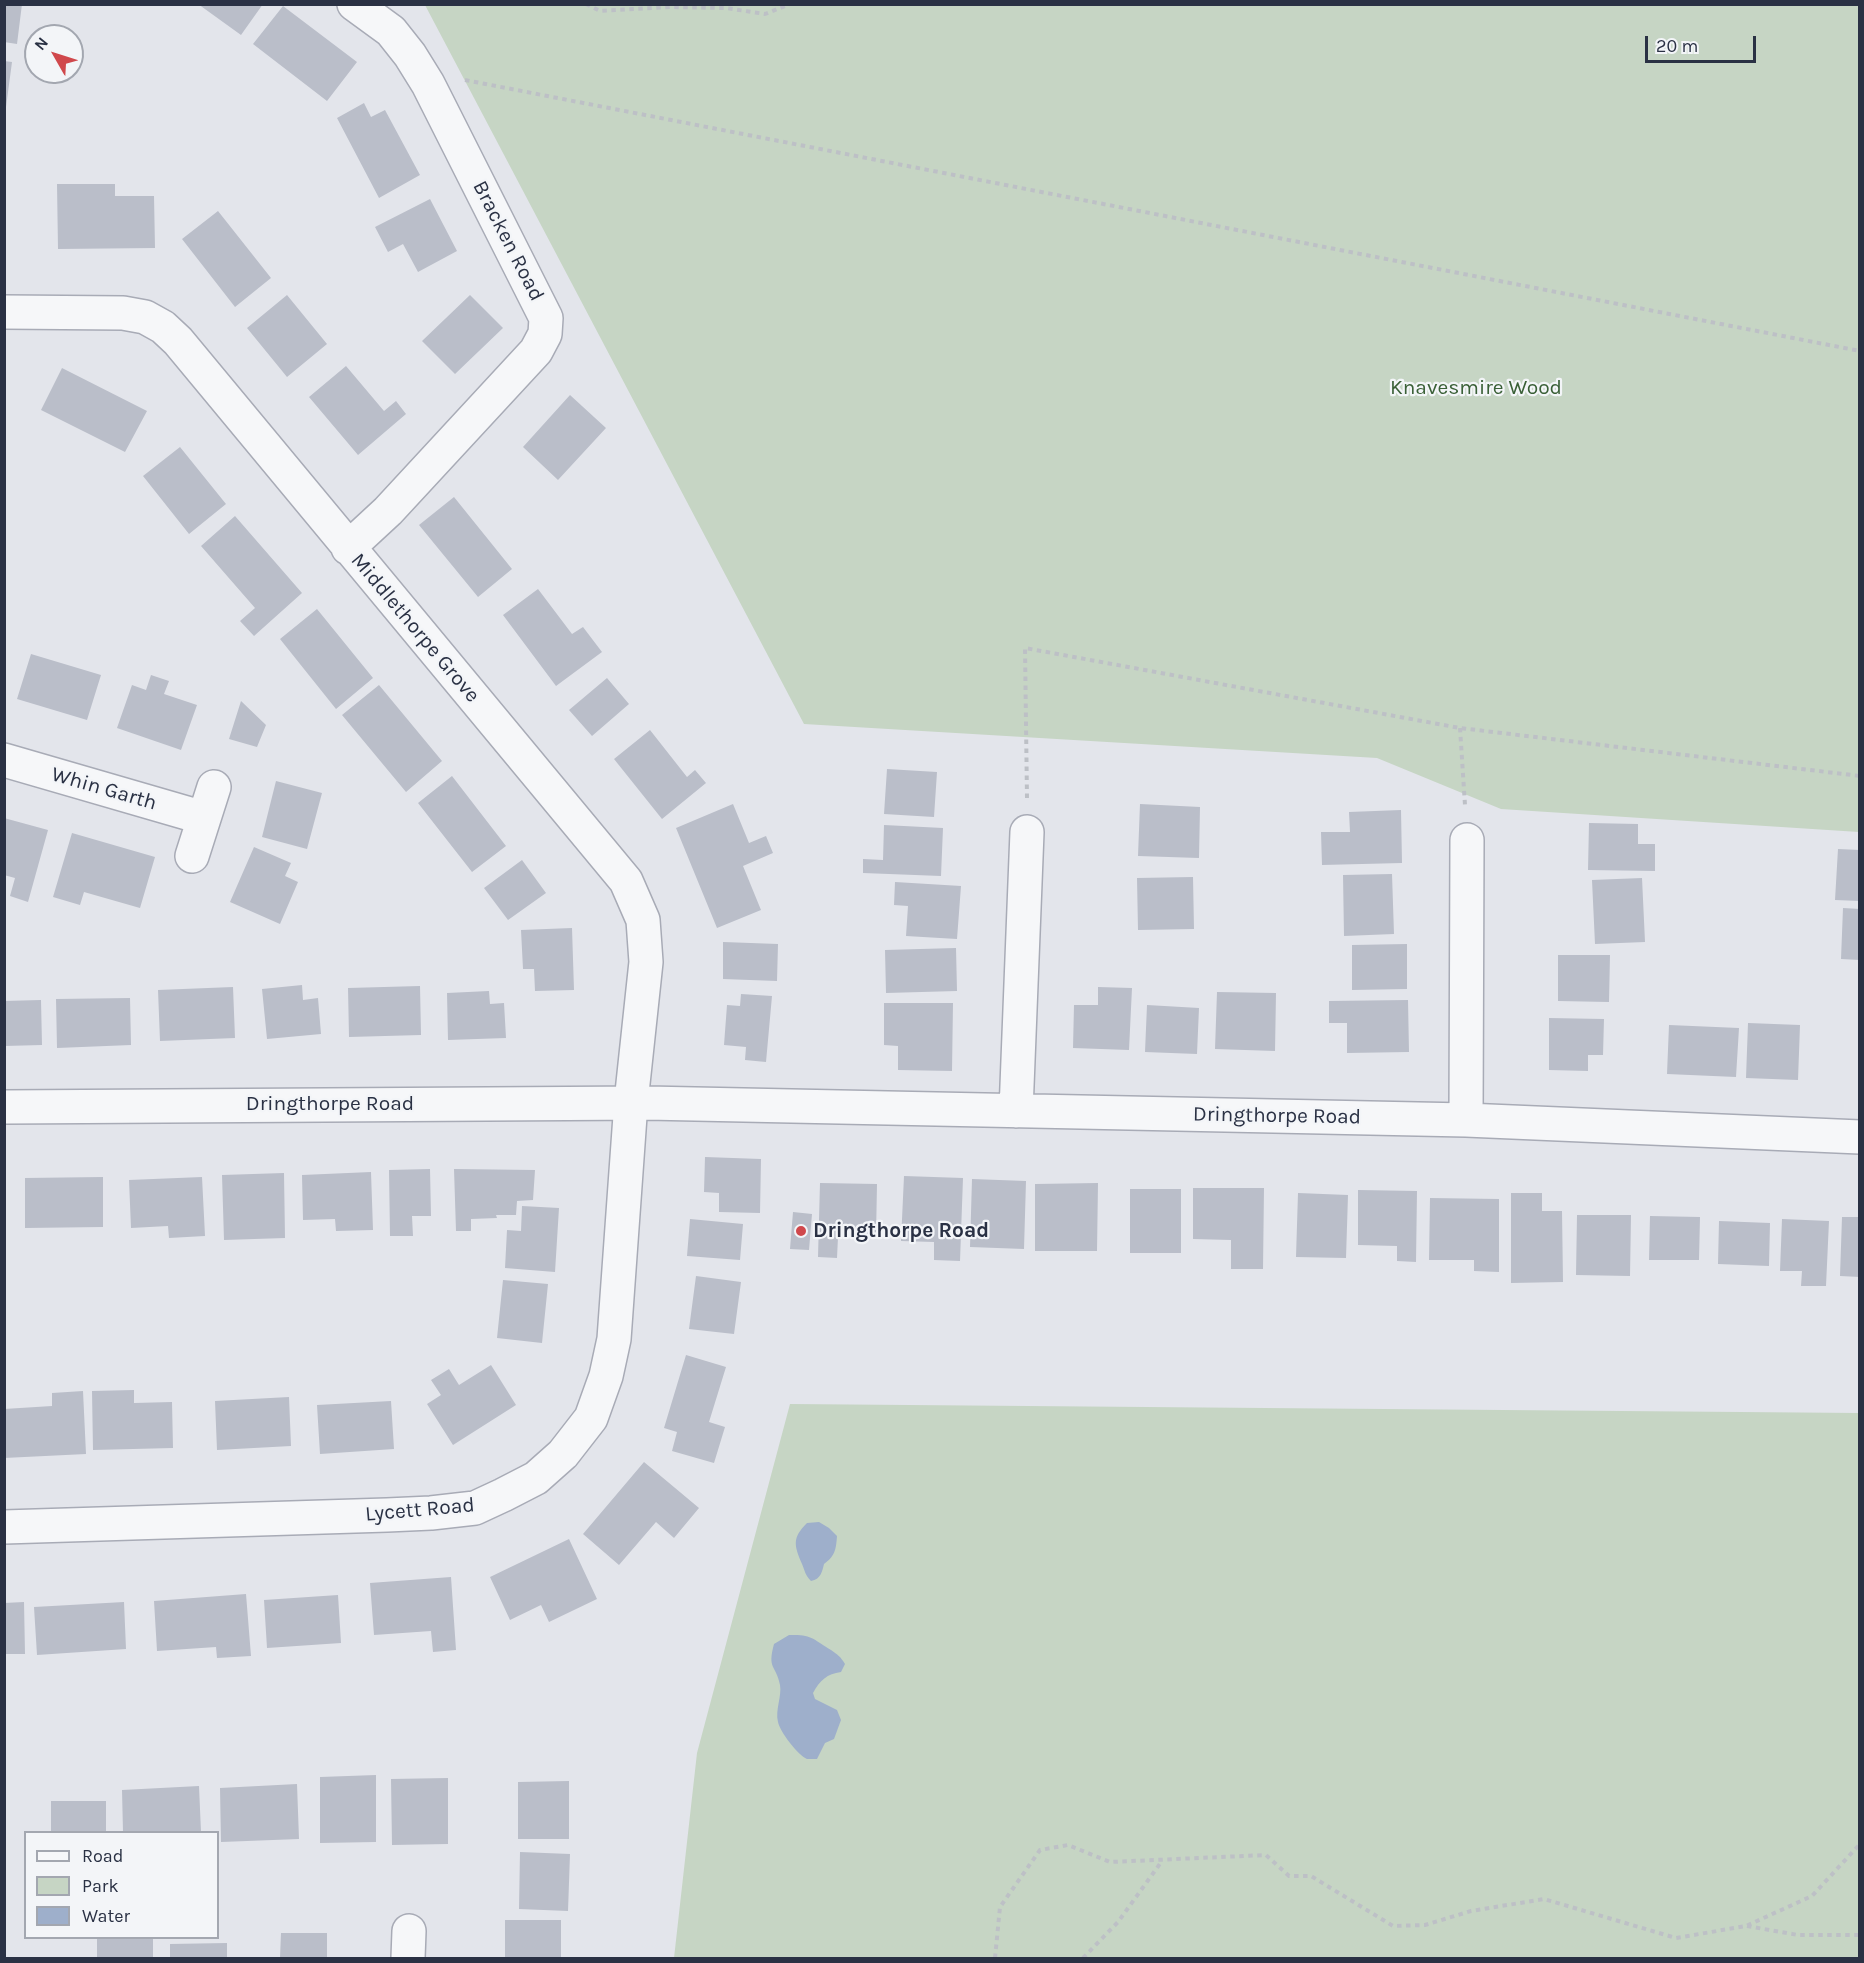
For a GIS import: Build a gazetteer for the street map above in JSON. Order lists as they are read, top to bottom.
{
  "streets": {
    "street": [
      "Bracken Road",
      "Middlethorpe Grove",
      "Whin Garth",
      "Dringthorpe Road",
      "Lycett Road"
    ]
  },
  "crossings": [
    ["Bracken Road", "Middlethorpe Grove"],
    ["Middlethorpe Grove", "Dringthorpe Road"],
    ["Middlethorpe Grove", "Lycett Road"],
    ["Dringthorpe Road", "Lycett Road"]
  ],
  "parks": ["Knavesmire Wood"],
  "places": ["Dringthorpe Road"],
  "legend": ["Road", "Park", "Water"],
  "scale_bar": "20 m",
  "north": "top left"
}
